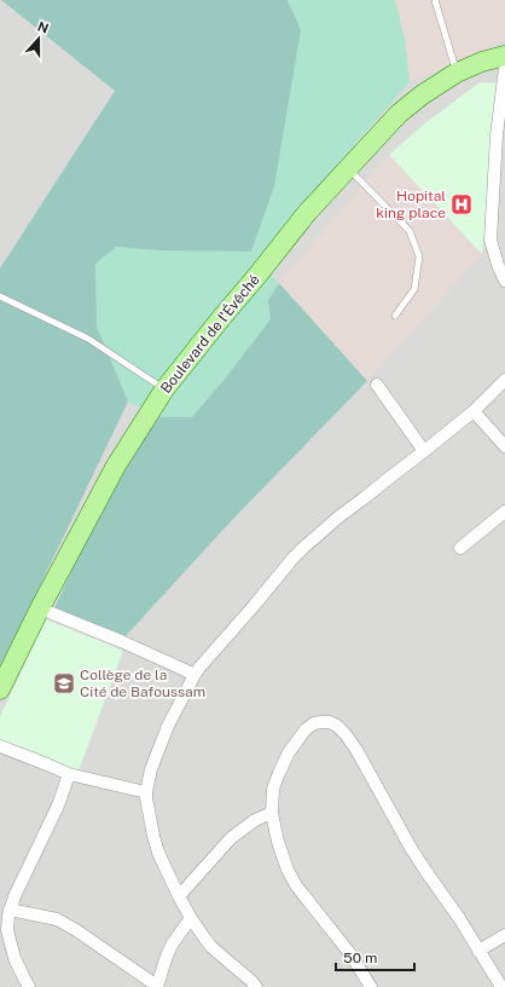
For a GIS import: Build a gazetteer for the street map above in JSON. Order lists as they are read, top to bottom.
{
  "streets": {
    "main road": ["Boulevard de l'Évêché"]
  },
  "places": {
    "hospital": ["Hopital king place"],
    "school or university": ["Collège de la Cité de Bafoussam"]
  },
  "scale_bar": "50 m",
  "north": "top"
}
